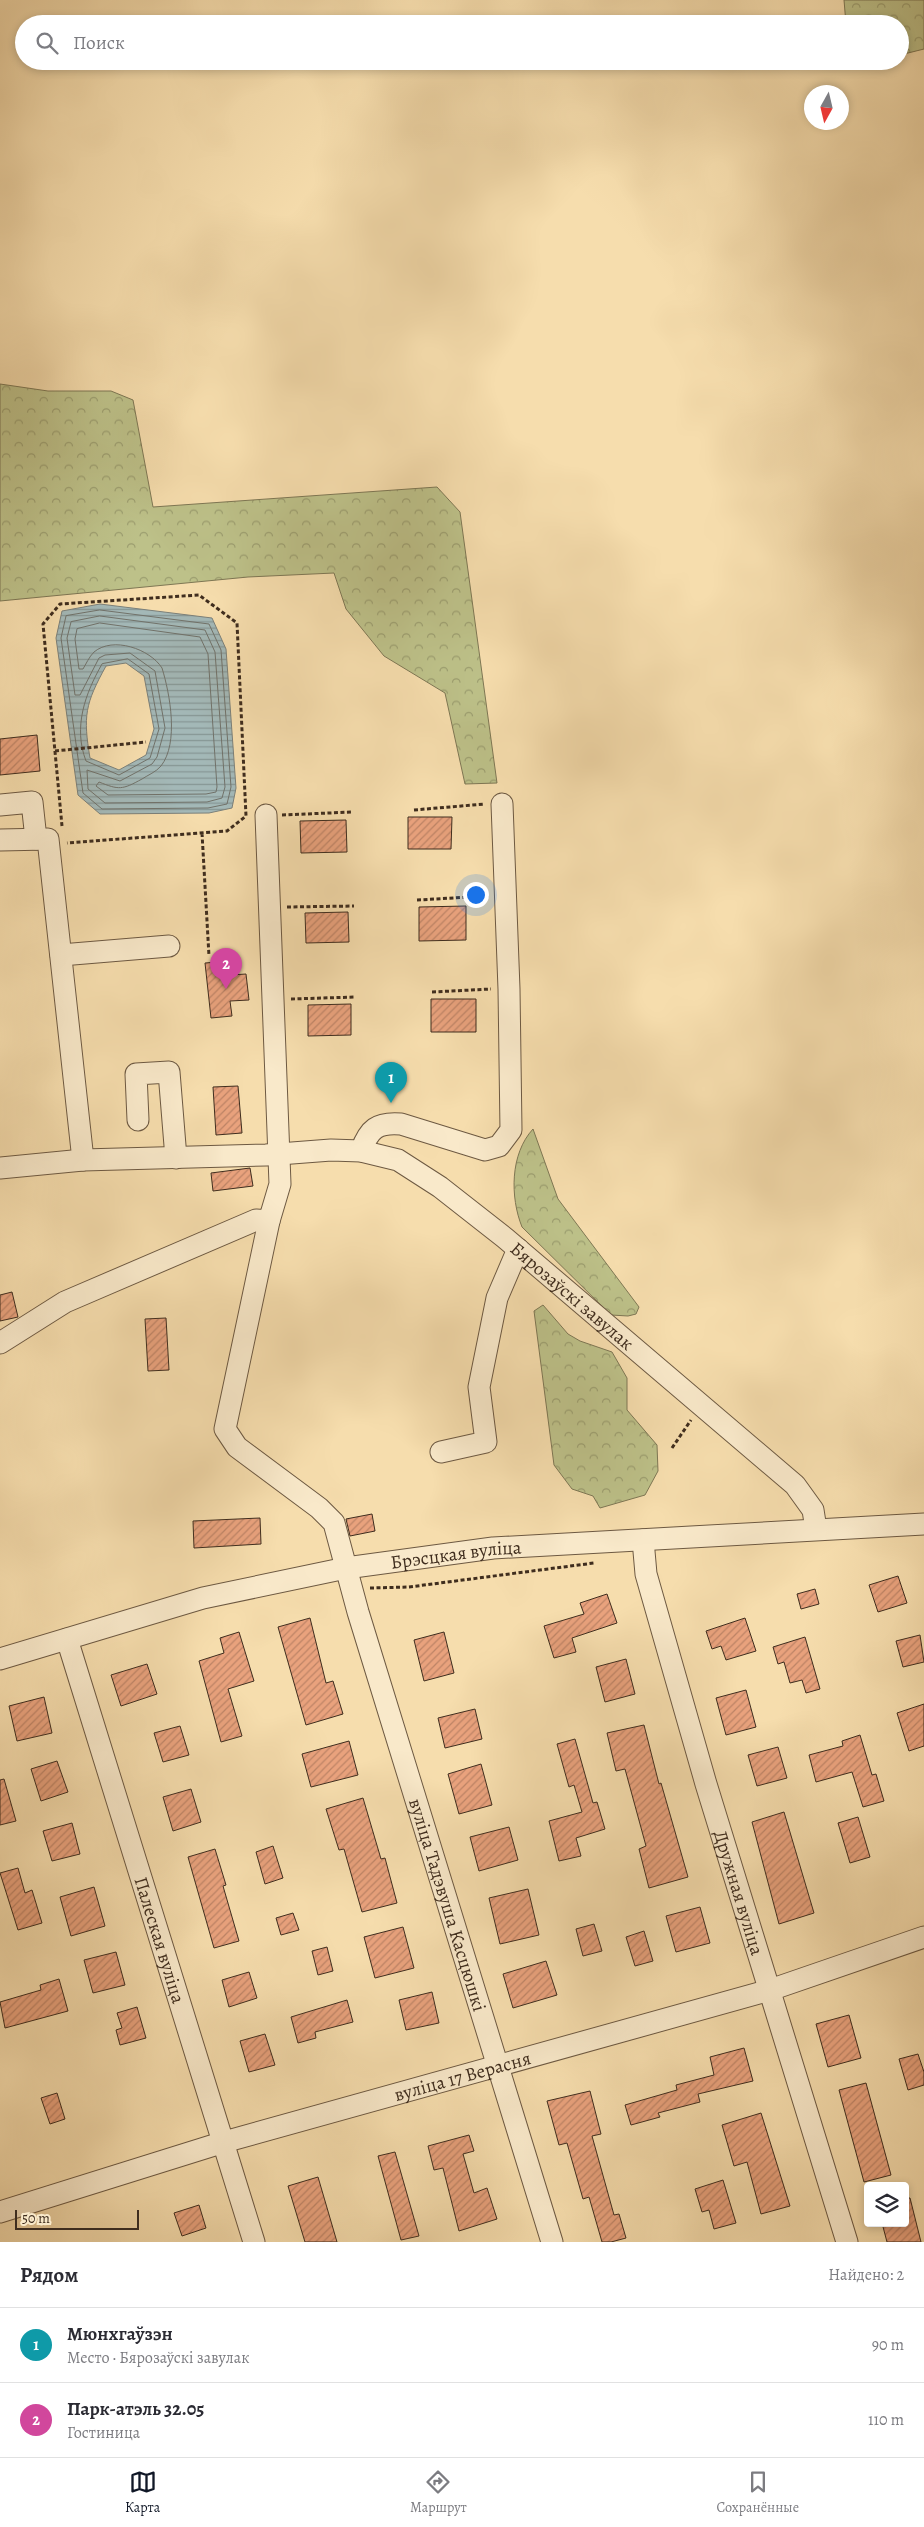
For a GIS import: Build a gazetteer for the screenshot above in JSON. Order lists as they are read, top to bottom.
{
  "streets": {
    "street": [
      "Бярозаўскі завулак",
      "Брэсцкая вуліца",
      "Дружная вуліца",
      "вуліца Тадэвуша Касцюшкі",
      "Палеская вуліца",
      "вуліца 17 Верасня"
    ]
  },
  "crossings": [
    ["Бярозаўскі завулак", "Брэсцкая вуліца"],
    ["Бярозаўскі завулак", "вуліца Тадэвуша Касцюшкі"],
    ["Брэсцкая вуліца", "Дружная вуліца"],
    ["Брэсцкая вуліца", "вуліца Тадэвуша Касцюшкі"],
    ["Брэсцкая вуліца", "Палеская вуліца"],
    ["Дружная вуліца", "вуліца 17 Верасня"],
    ["вуліца Тадэвуша Касцюшкі", "вуліца 17 Верасня"],
    ["Палеская вуліца", "вуліца 17 Верасня"]
  ],
  "scale_bar": "50 m",
  "north": "bottom",
  "page": {
    "search": "Поиск",
    "pins": ["2", "1"],
    "scale": "50 m",
    "heading": ["Рядом", "Найдено: 2"],
    "list": [
      {
        "mark": "1",
        "name": "Мюнхгаўзэн",
        "note": "Место · Бярозаўскі завулак",
        "value": "90 m"
      },
      {
        "mark": "2",
        "name": "Парк-атэль 32.05",
        "note": "Гостиница",
        "value": "110 m"
      }
    ],
    "nav": ["Карта", "Маршрут", "Сохранённые"]
  }
}
